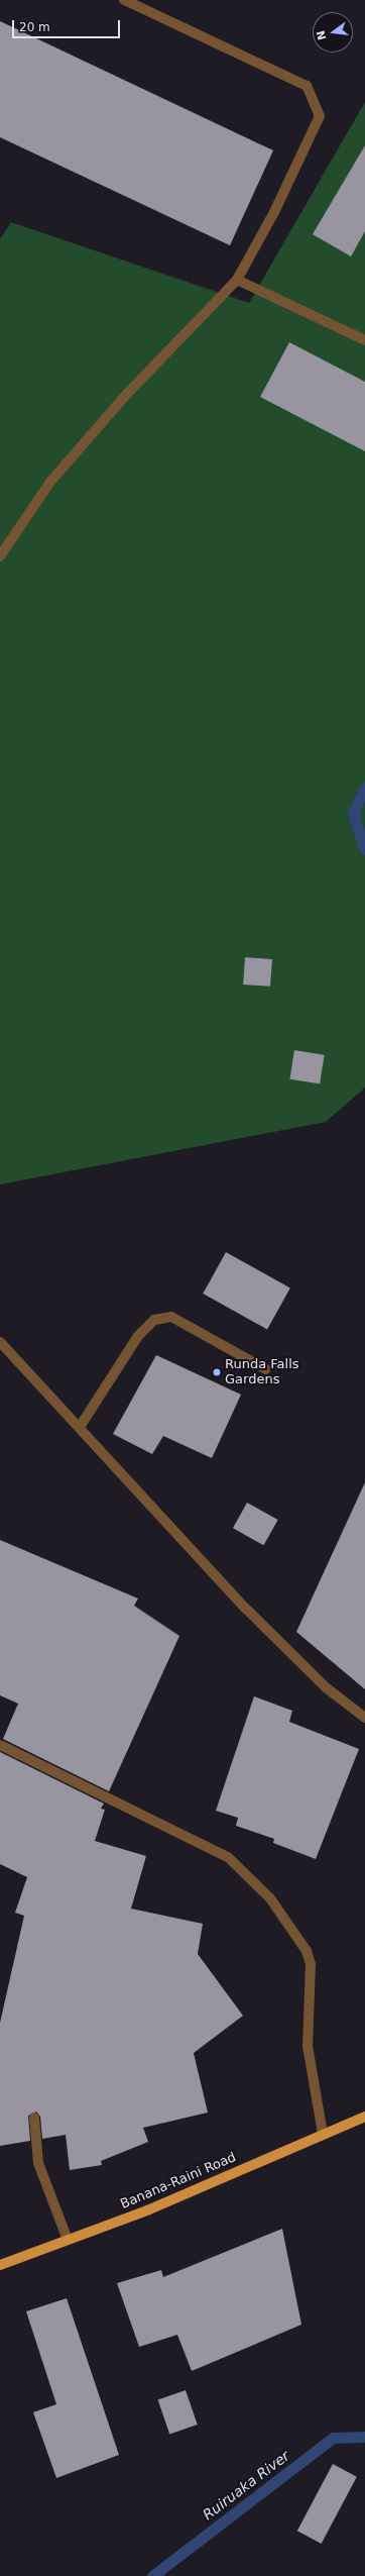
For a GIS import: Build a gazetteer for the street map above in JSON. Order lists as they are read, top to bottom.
{
  "streets": {
    "main road": ["Banana-Raini Road"]
  },
  "water": ["Ruiruaka River"],
  "places": ["Runda Falls Gardens"],
  "scale_bar": "20 m",
  "north": "left"
}
